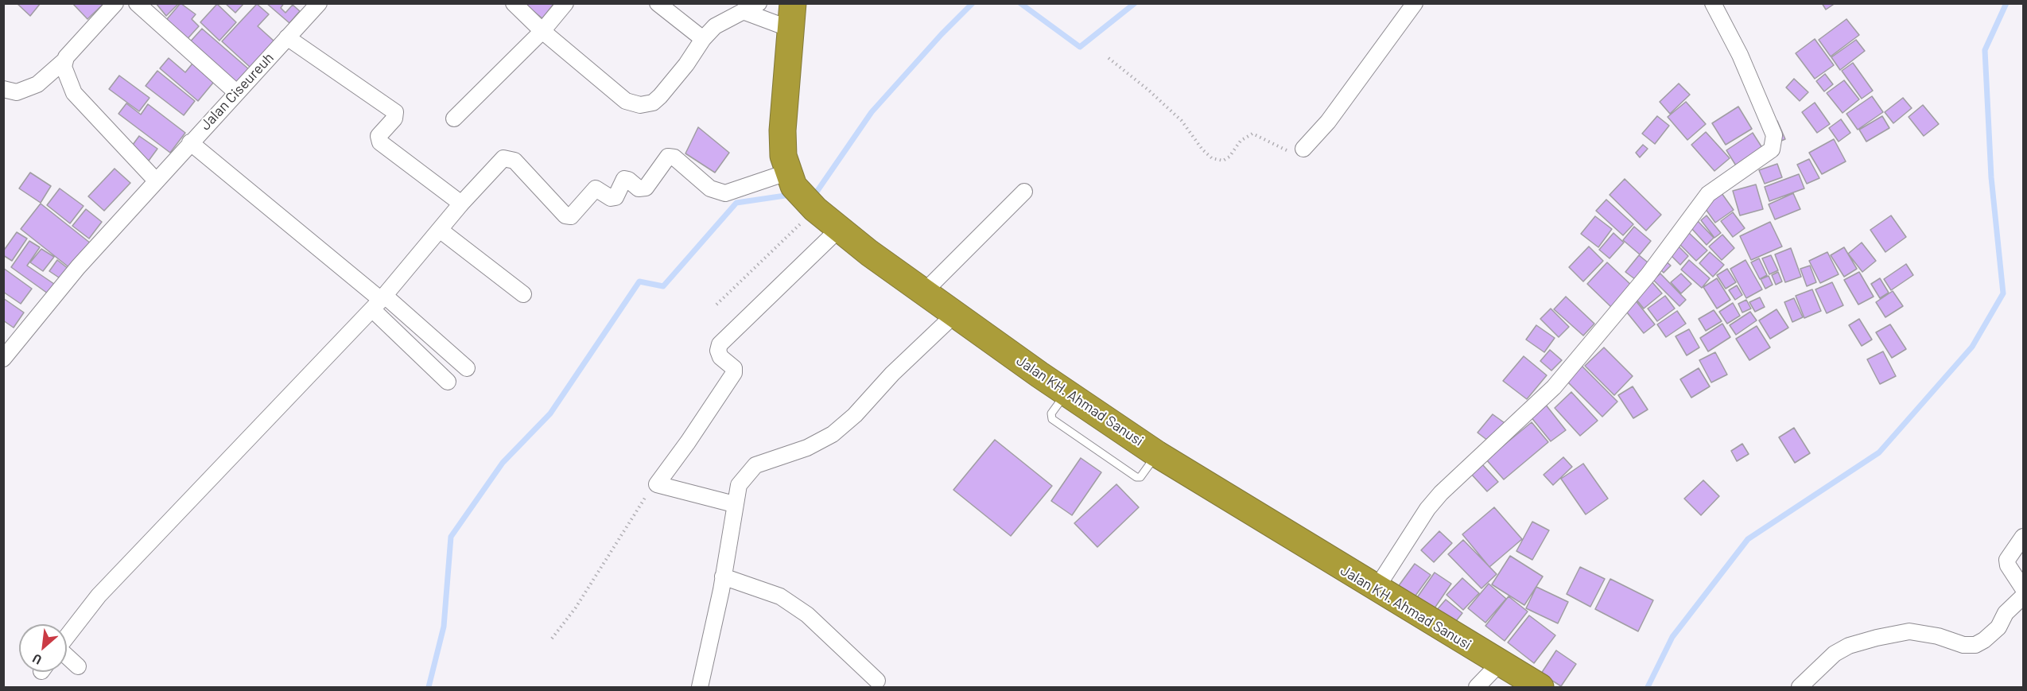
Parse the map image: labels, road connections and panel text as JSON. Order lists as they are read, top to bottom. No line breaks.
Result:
{"streets":{"highway":["Jalan KH. Ahmad Sanusi"],"street":["Jalan Ciseureuh"]},"north":"bottom left"}
